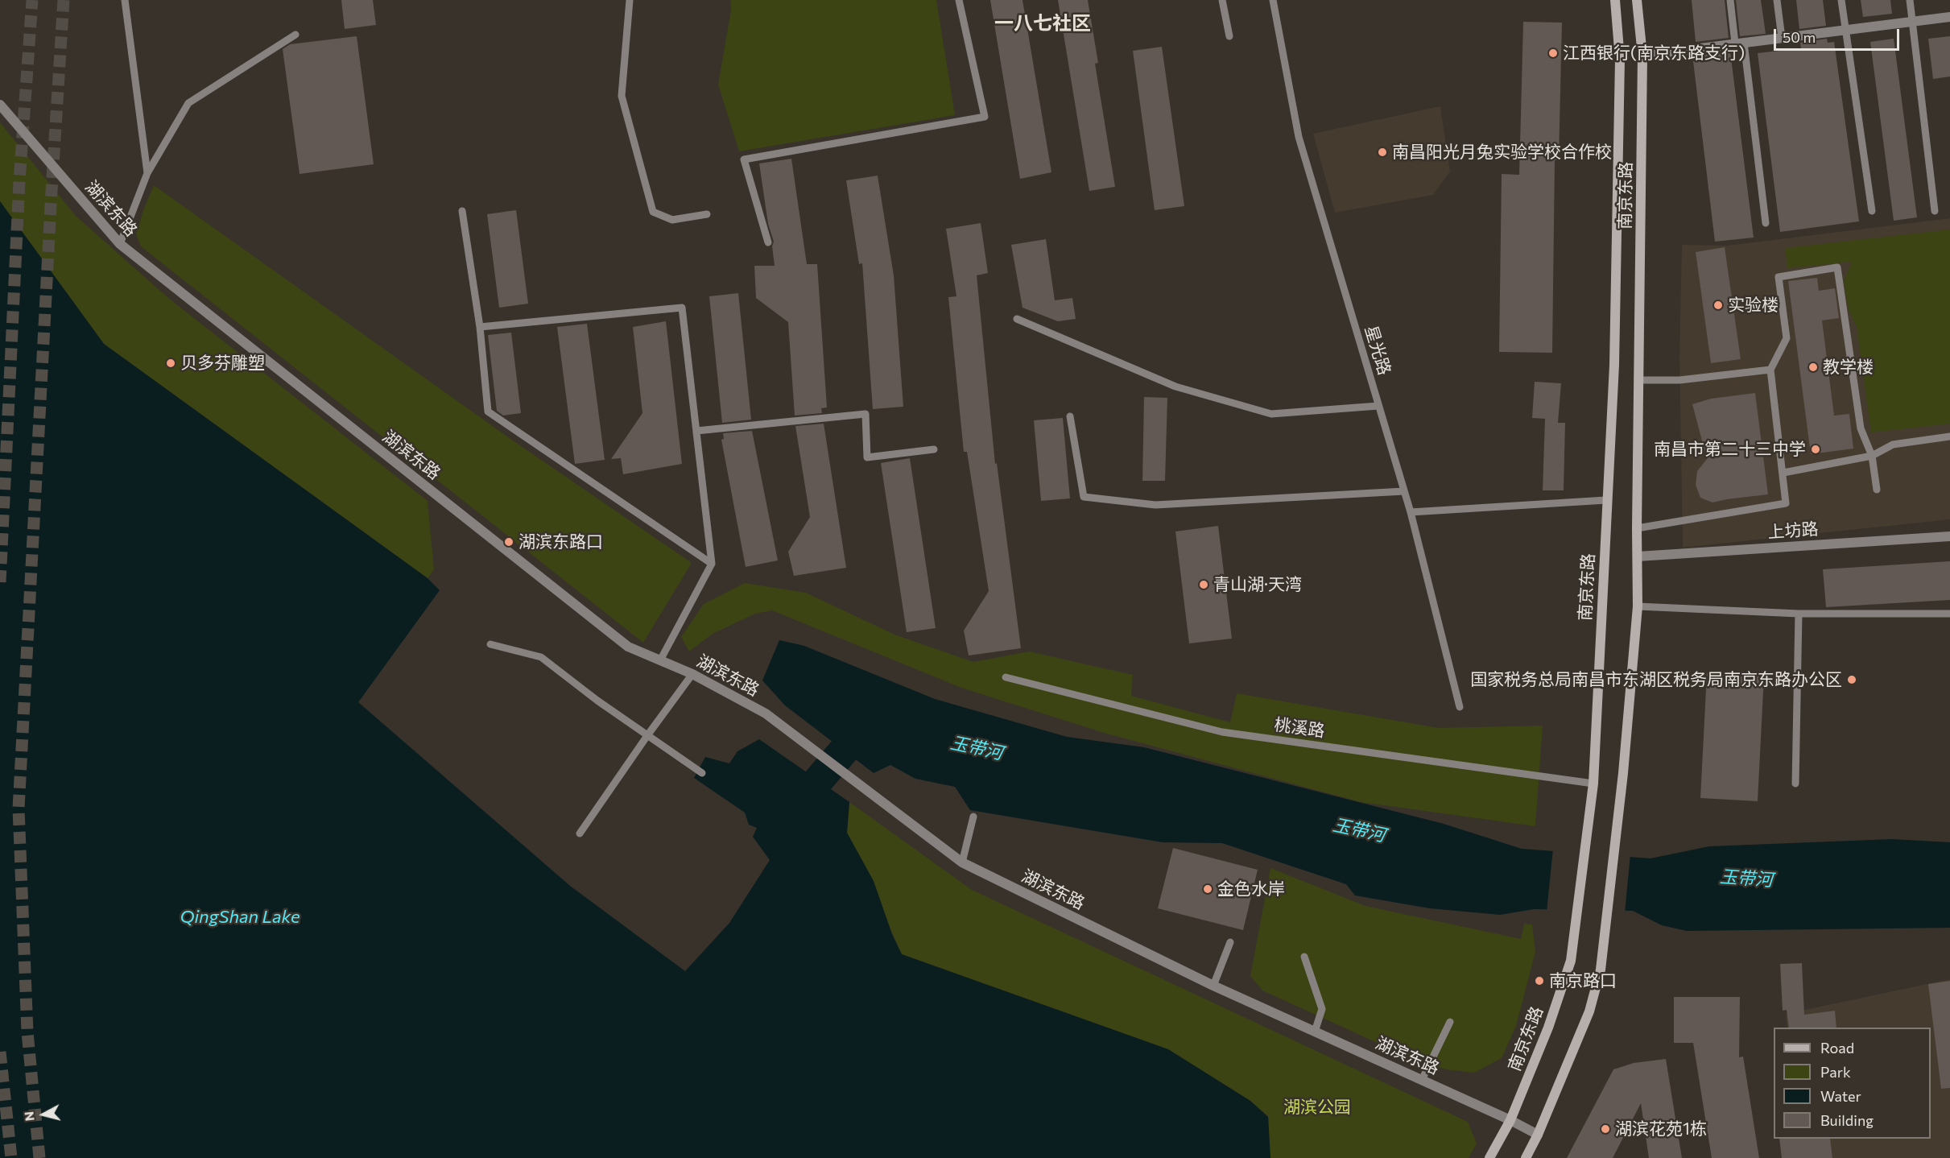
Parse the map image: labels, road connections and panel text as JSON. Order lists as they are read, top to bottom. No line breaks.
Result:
{"streets":{"main road":["南京东路"],"street":["湖滨东路","上坊路"],"lane":["星光路","桃溪路"]},"crossings":[["南京东路","湖滨东路"],["南京东路","上坊路"],["南京东路","桃溪路"]],"districts":["一八七社区"],"water":["玉带河","QingShan Lake"],"parks":["湖滨公园"],"places":["江西银行(南京东路支行)","南昌阳光月兔实验学校合作校","实验楼","贝多芬雕塑","教学楼","南昌市第二十三中学","湖滨东路口","青山湖·天湾","国家税务总局南昌市东湖区税务局南京东路办公区","金色水岸","南京路口","湖滨花苑1栋"],"legend":["Road","Park","Water","Building"],"scale_bar":"50 m","north":"left"}
